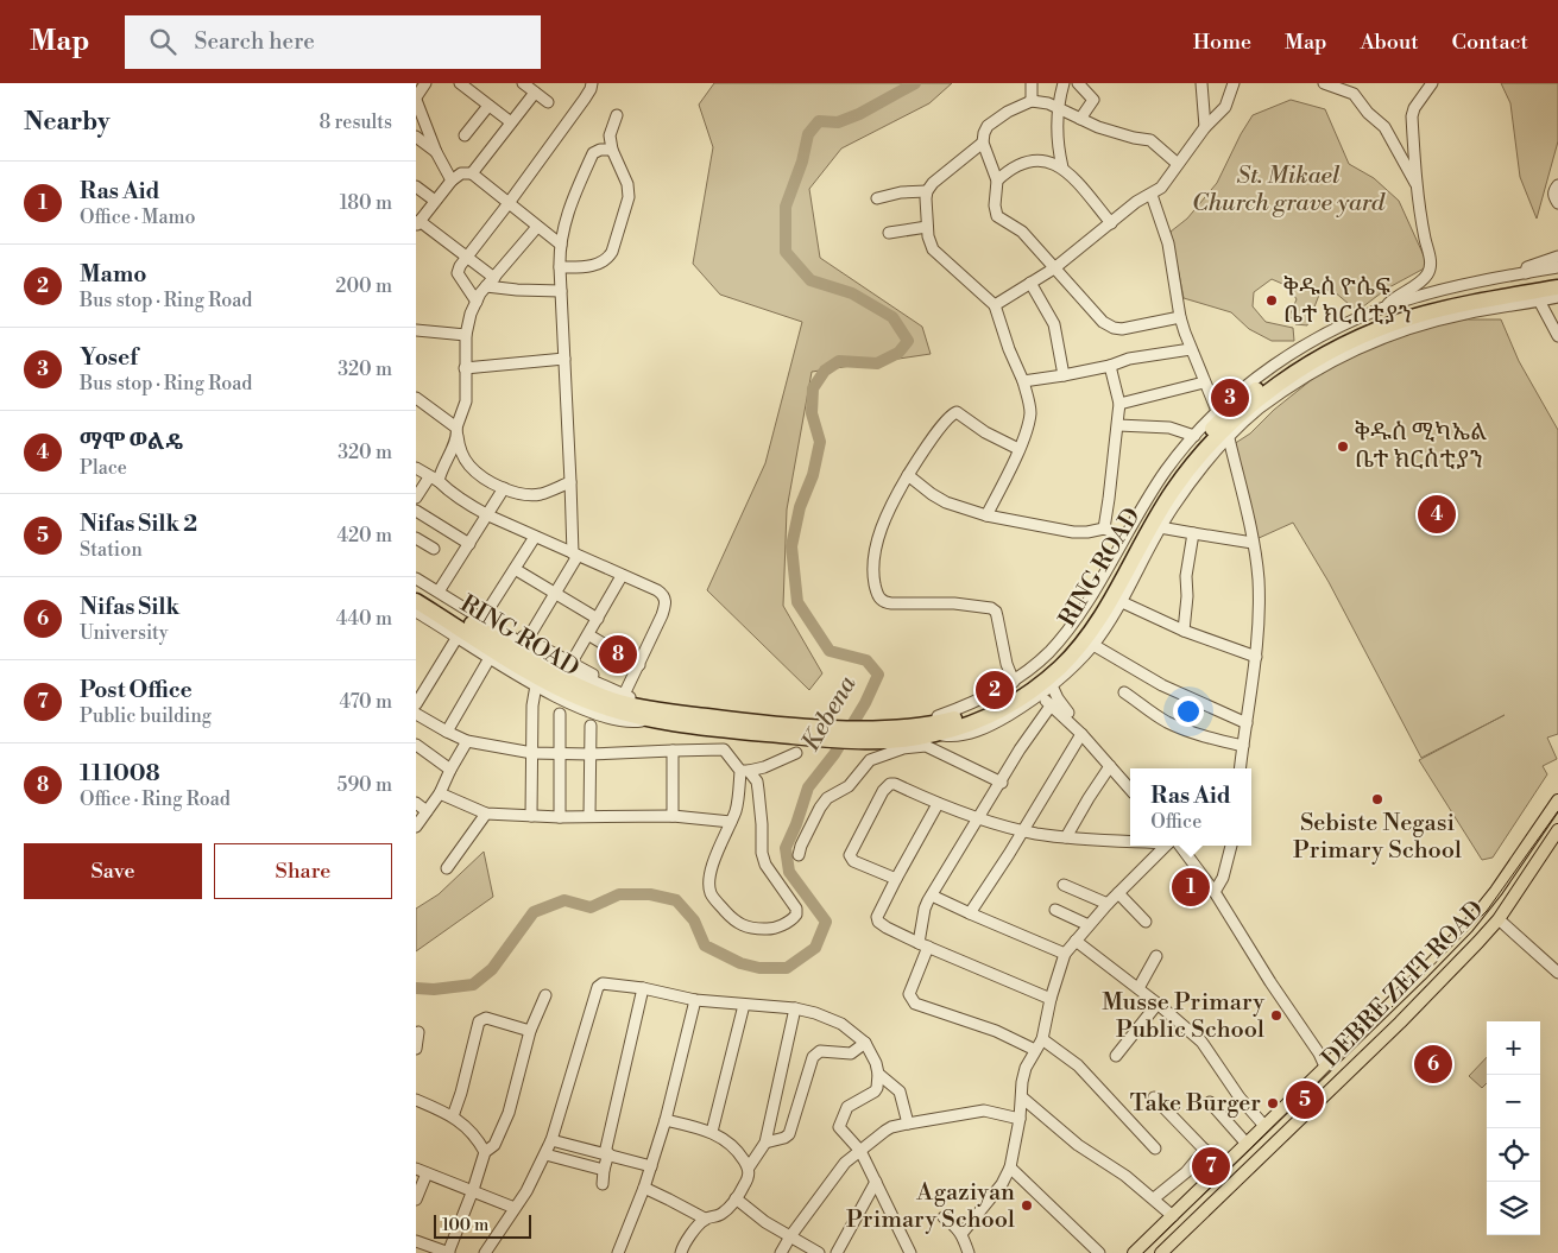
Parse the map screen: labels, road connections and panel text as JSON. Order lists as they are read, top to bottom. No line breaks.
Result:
{"streets":{"highway":["RING ROAD"],"main road":["DEBRE ZEIT ROAD"]},"water":["Kebena"],"parks":["St. Mikael Church grave yard"],"places":["ቅዱስ ዮሴፍ ቤተ ክርስቲያን","ቅዱስ ሚካኤል ቤተ ክርስቲያን","Sebiste Negasi Primary School","Musse Primary Public School","Take Burger","Agaziyan Primary School"],"scale_bar":"100 m","page":{"header":"Map","search":"Search here","nav":["Home","Map","About","Contact"],"heading":["Nearby","8 results"],"list":[{"mark":"1","name":"Ras Aid","note":"Office · Mamo","value":"180 m"},{"mark":"2","name":"Mamo","note":"Bus stop · Ring Road","value":"200 m"},{"mark":"3","name":"Yosef","note":"Bus stop · Ring Road","value":"320 m"},{"mark":"4","name":"ማሞ ወልዴ","note":"Place","value":"320 m"},{"mark":"5","name":"Nifas Silk 2","note":"Station","value":"420 m"},{"mark":"6","name":"Nifas Silk","note":"University","value":"440 m"},{"mark":"7","name":"Post Office","note":"Public building","value":"470 m"},{"mark":"8","name":"111008","note":"Office · Ring Road","value":"590 m"}],"pins":["3","4","8","2","1","6","5","7"],"popup":["Ras Aid","Office"],"buttons":["Save","Share"],"map_buttons":["+","−"],"scale":"100 m"}}
